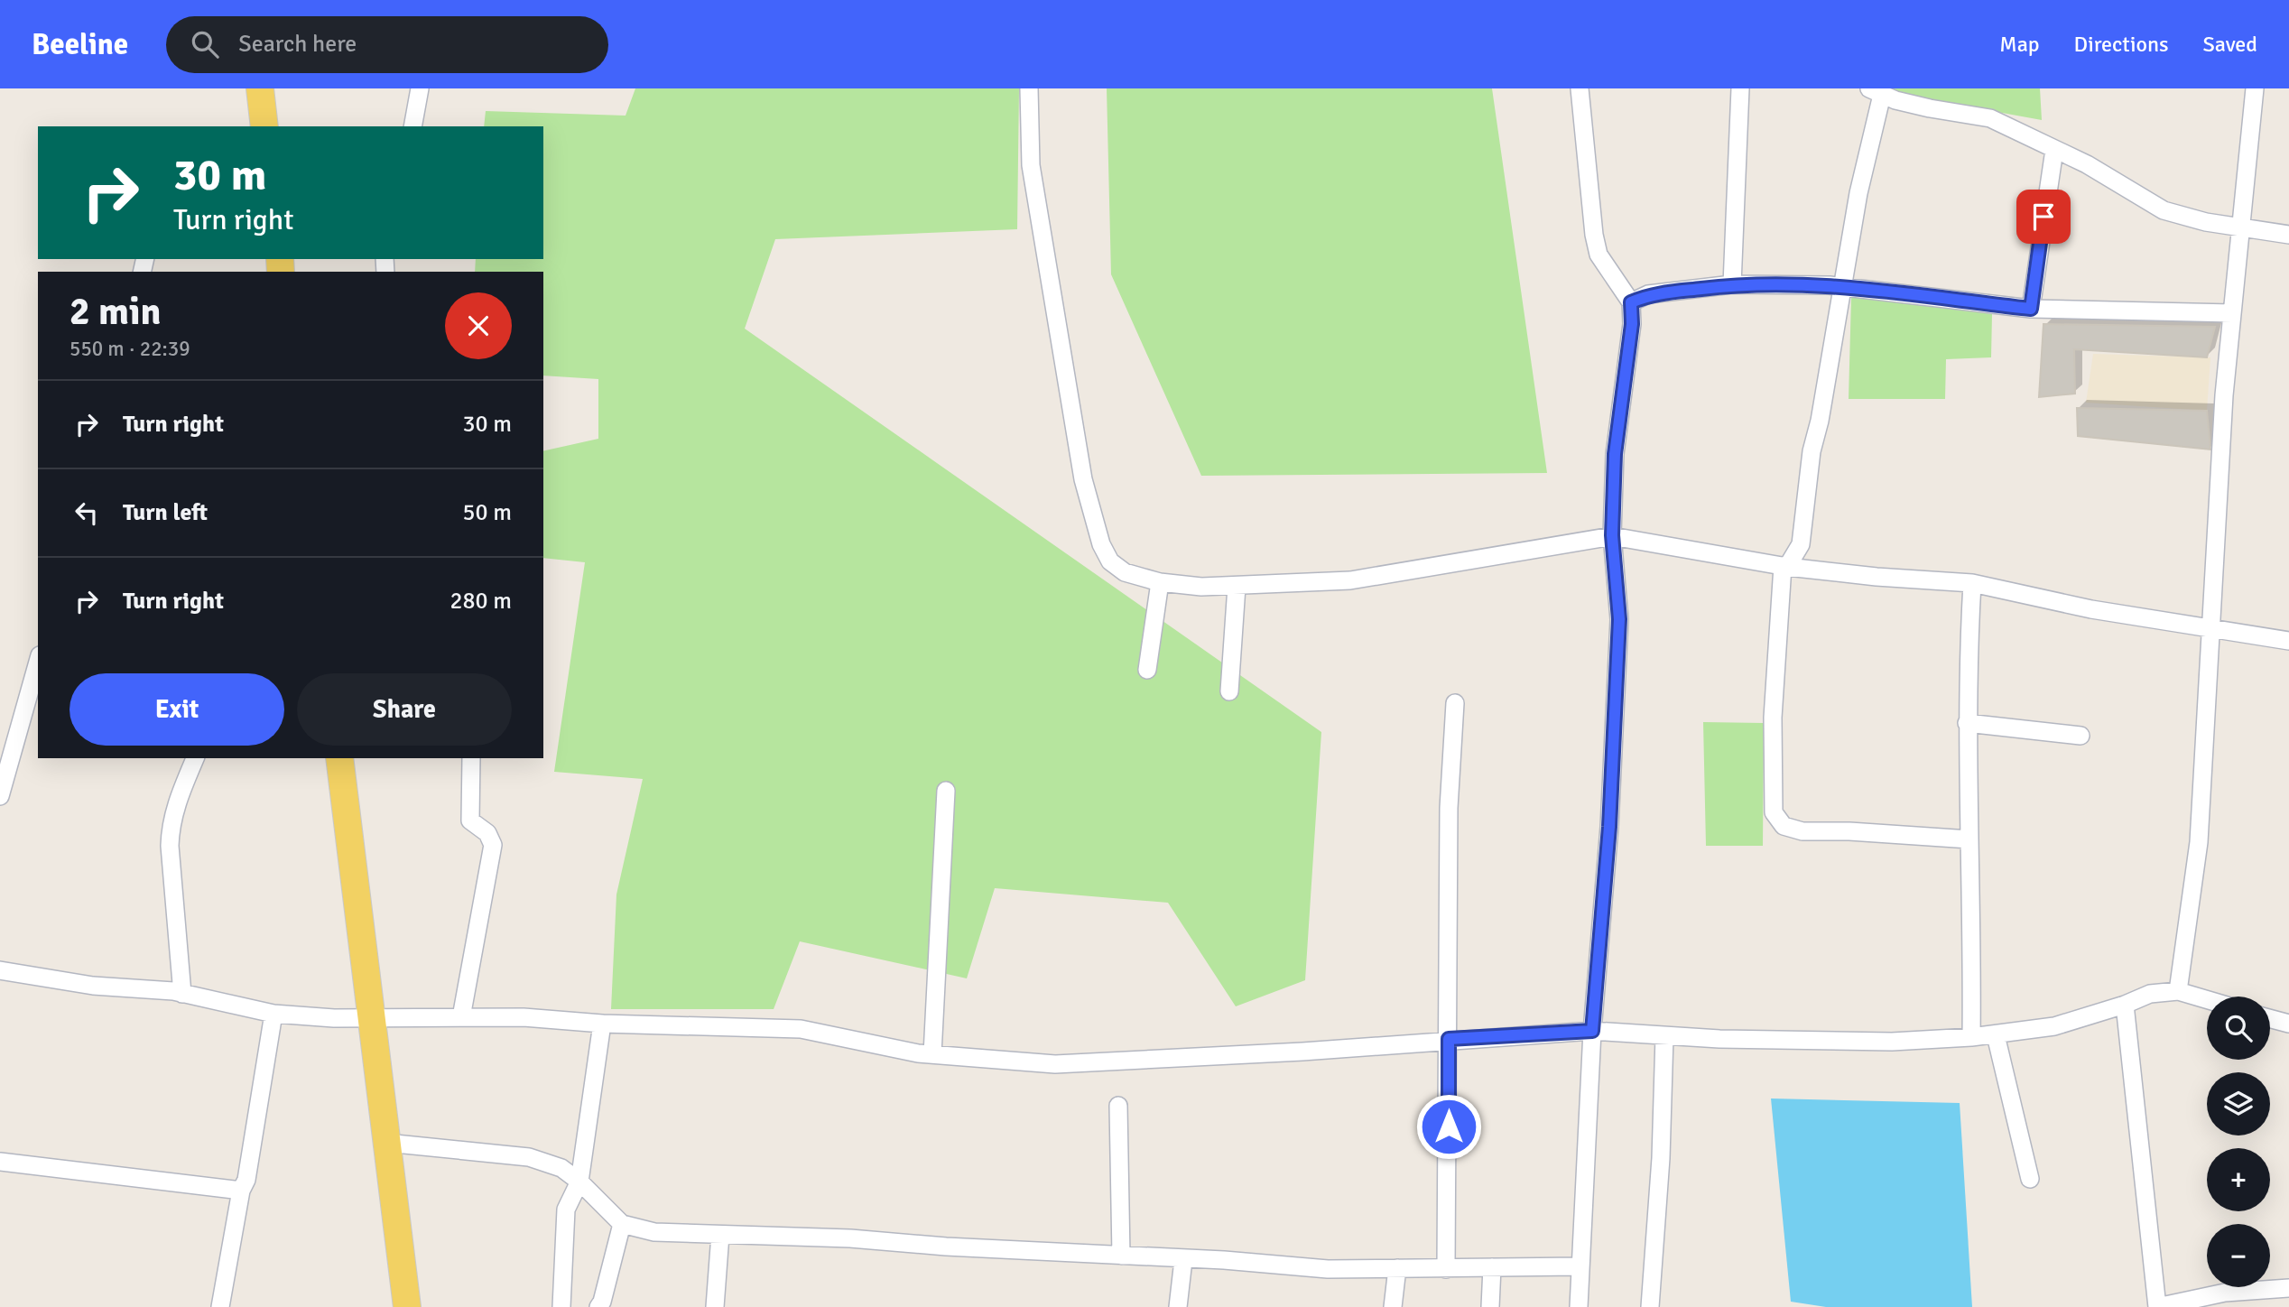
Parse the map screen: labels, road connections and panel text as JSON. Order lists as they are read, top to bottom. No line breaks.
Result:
{"page":{"header":"Beeline","search":"Search here","nav":["Map","Directions","Saved"],"turn":["30 m","Turn right"],"heading":["2 min","550 m · 22:39"],"list":[{"name":"Turn right","value":"30 m"},{"name":"Turn left","value":"50 m"},{"name":"Turn right","value":"280 m"}],"buttons":["Exit","Share"],"map_buttons":["+","−"]}}
